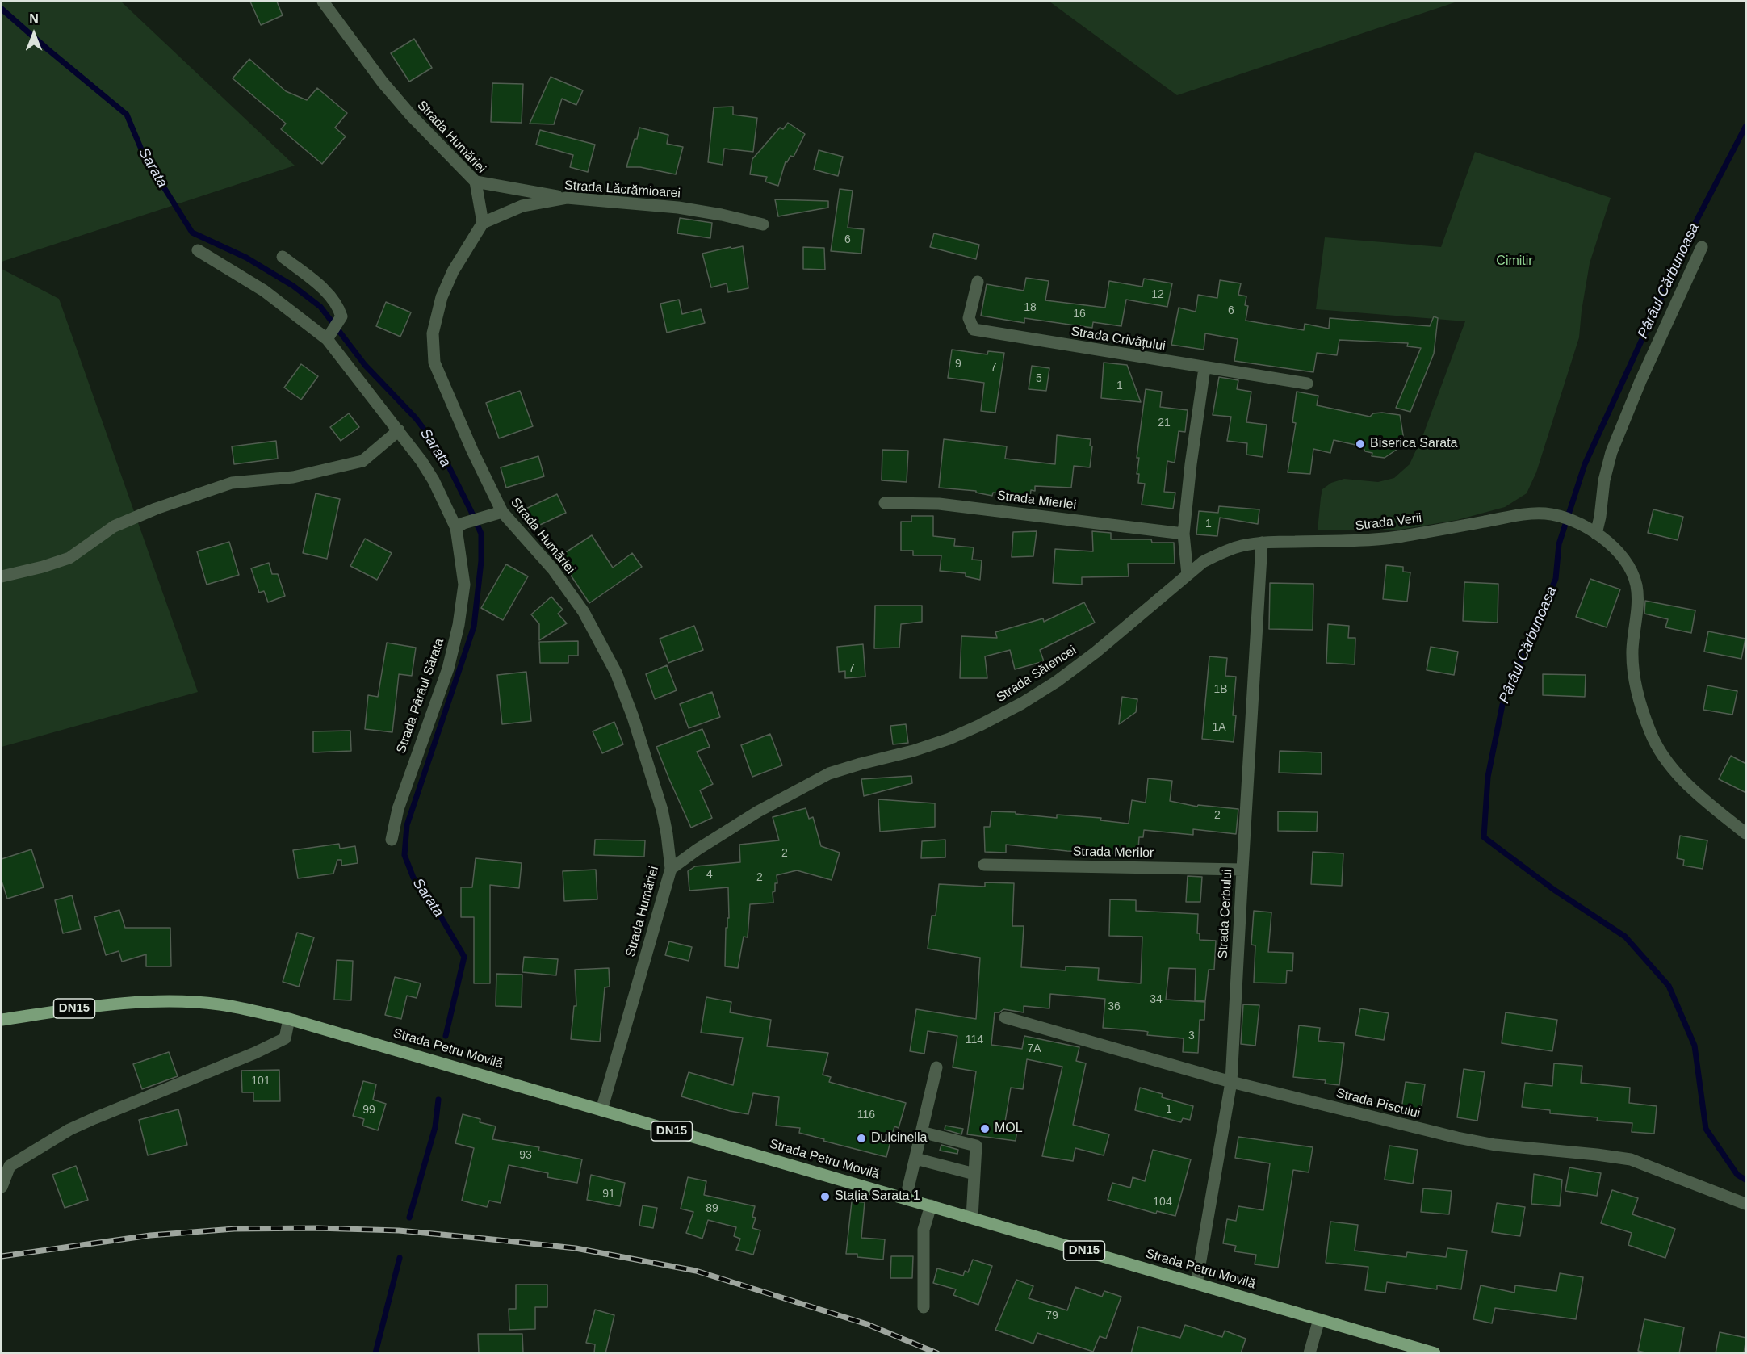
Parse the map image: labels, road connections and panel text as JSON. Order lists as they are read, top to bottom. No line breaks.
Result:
{"streets":{"main road":["DN15","Strada Petru Movilă"],"street":["Strada Humăriei","Strada Lăcrămioarei","Strada Crivățului","Strada Mierlei","Strada Verii","Strada Sătencei","Strada Pârâul Sărata","Strada Merilor","Strada Cerbului","Strada Piscului"]},"crossings":[["Strada Humăriei","Strada Lăcrămioarei"],["Strada Humăriei","Strada Sătencei"],["Strada Humăriei","Strada Petru Movilă"],["Strada Verii","Strada Sătencei"],["Strada Verii","Strada Cerbului"],["Strada Merilor","Strada Cerbului"],["Strada Cerbului","Strada Petru Movilă"],["Strada Cerbului","Strada Piscului"]],"water":["Sarata","Pârâul Cărbunoasa"],"parks":["Cimitir"],"places":["Biserica Sarata","MOL","Dulcinella","Stația Sarata 1"],"house_numbers":["6","12","18","6","16","9","7","5","1","21","1","7","1B","1A","2","2","4","2","34","36","3","114","7A","101","1","99","116","93","91","104","89","79"],"north":"top"}
